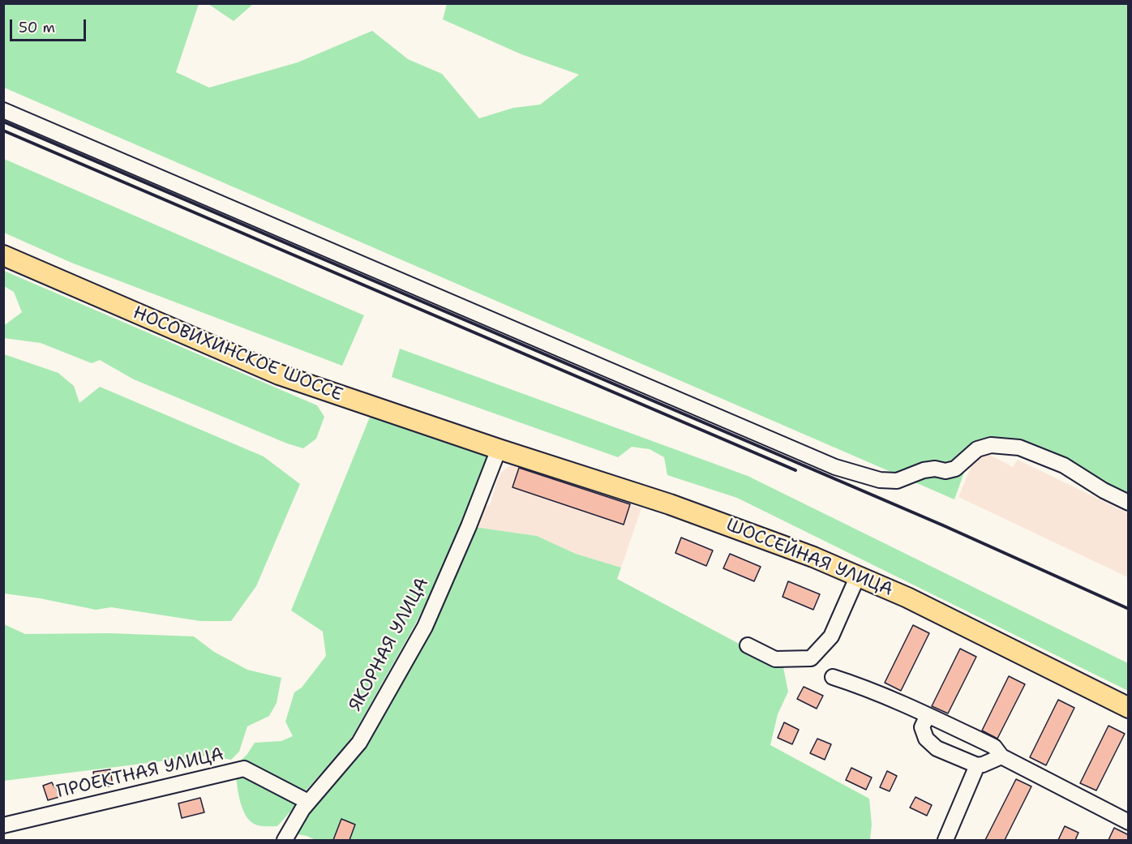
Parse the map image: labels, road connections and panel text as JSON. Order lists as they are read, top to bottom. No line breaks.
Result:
{"streets":{"main road":["НОСОВИХИНСКОЕ ШОССЕ","ШОССЕЙНАЯ УЛИЦА"],"street":["ЯКОРНАЯ УЛИЦА","ПРОЕКТНАЯ УЛИЦА"]},"crossings":[["НОСОВИХИНСКОЕ ШОССЕ","ШОССЕЙНАЯ УЛИЦА"],["ШОССЕЙНАЯ УЛИЦА","ЯКОРНАЯ УЛИЦА"],["ЯКОРНАЯ УЛИЦА","ПРОЕКТНАЯ УЛИЦА"]],"scale_bar":"50 m"}
